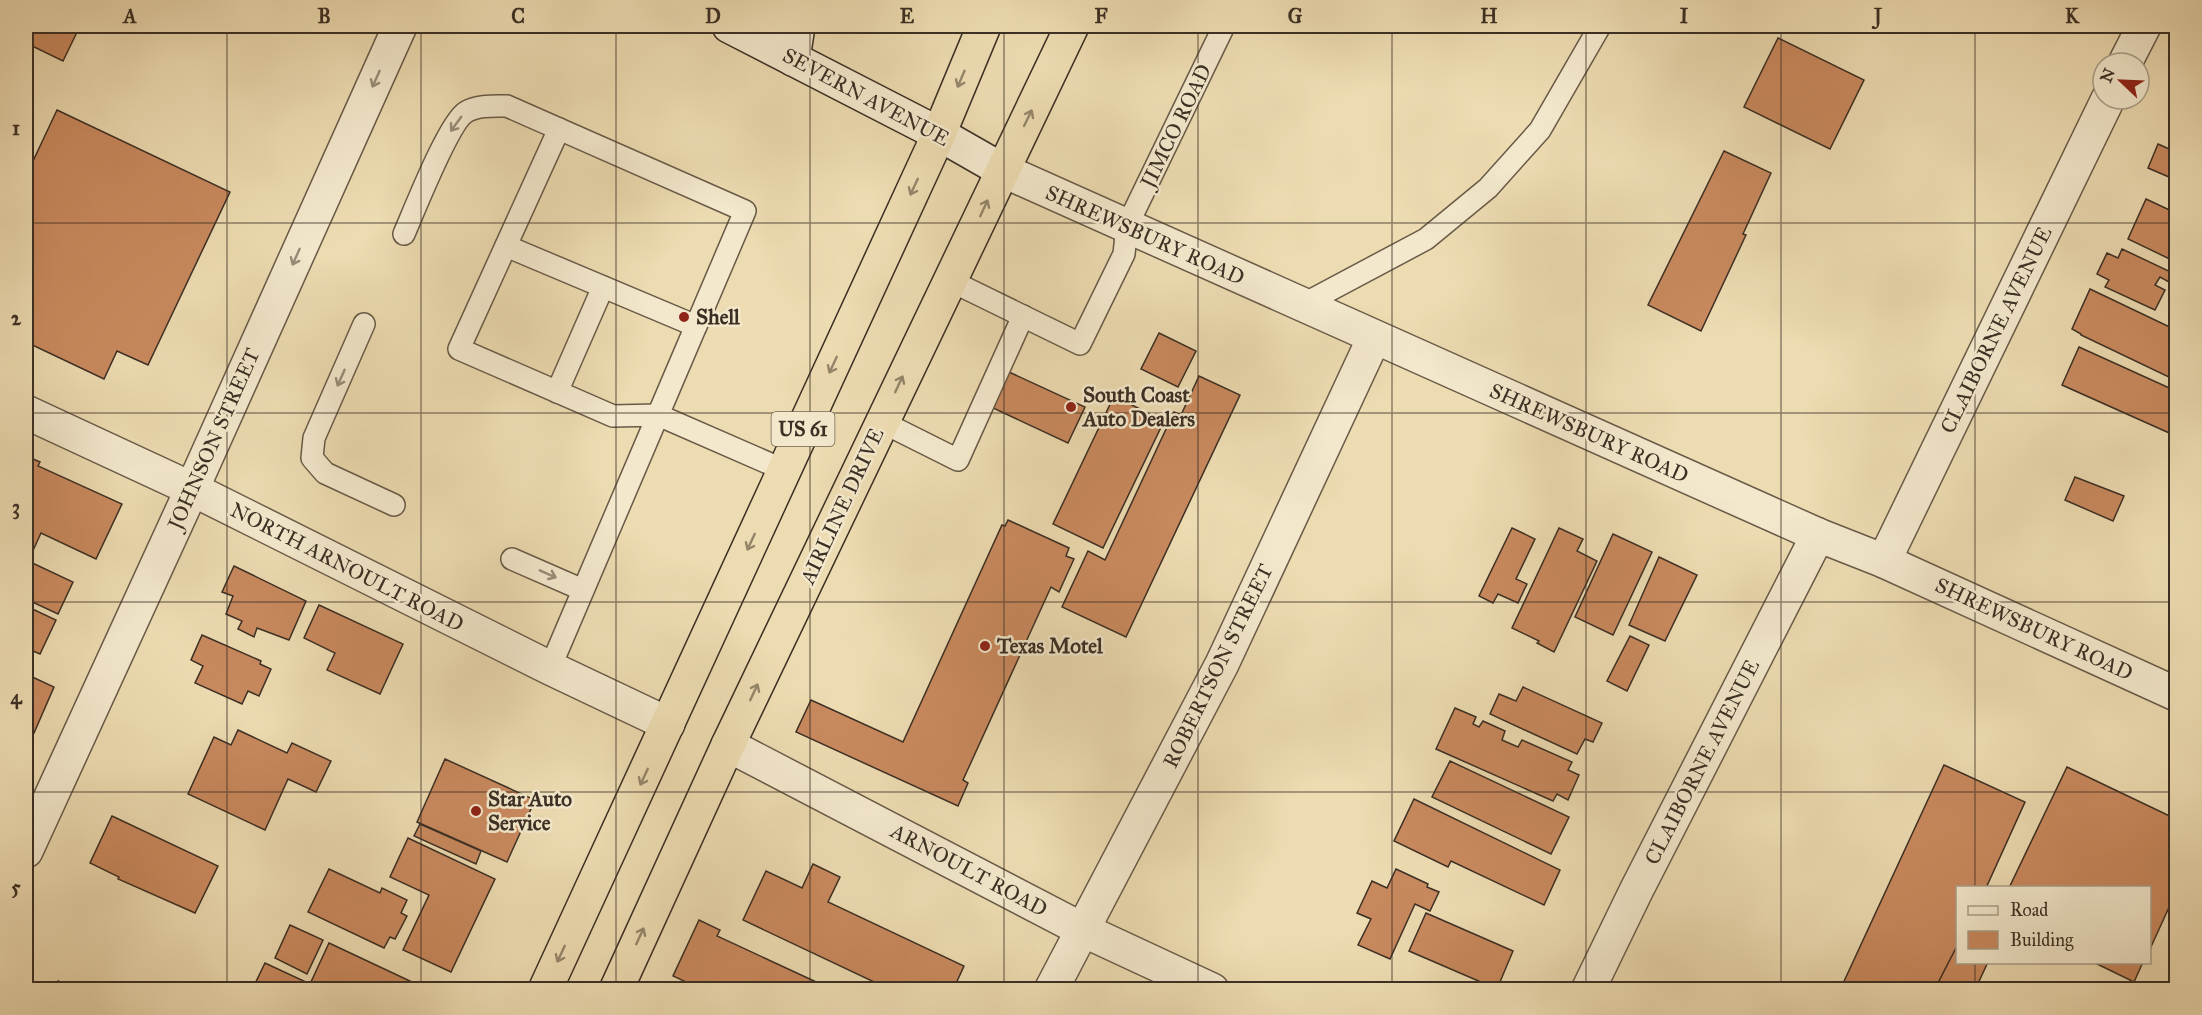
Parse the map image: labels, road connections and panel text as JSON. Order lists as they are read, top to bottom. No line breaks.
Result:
{"streets":{"highway":["US 61","AIRLINE DRIVE"],"street":["SEVERN AVENUE","SHREWSBURY ROAD","CLAIBORNE AVENUE","JOHNSON STREET","NORTH ARNOULT ROAD","ROBERTSON STREET","ARNOULT ROAD"],"lane":["JIMCO ROAD"]},"crossings":[["SEVERN AVENUE","SHREWSBURY ROAD"],["SEVERN AVENUE","US 61"],["SEVERN AVENUE","AIRLINE DRIVE"],["JIMCO ROAD","SHREWSBURY ROAD"],["SHREWSBURY ROAD","CLAIBORNE AVENUE"],["SHREWSBURY ROAD","AIRLINE DRIVE"],["SHREWSBURY ROAD","ROBERTSON STREET"],["US 61","NORTH ARNOULT ROAD"],["JOHNSON STREET","NORTH ARNOULT ROAD"],["AIRLINE DRIVE","ARNOULT ROAD"],["ROBERTSON STREET","ARNOULT ROAD"]],"one_way":["JOHNSON STREET"],"places":["Shell","South Coast Auto Dealers","Texas Motel","Star Auto Service"],"legend":["Road","Building"],"north":"top left","grid":{"columns":["A","B","C","D","E","F","G","H","I","J","K"],"rows":["1","2","3","4","5"]}}
